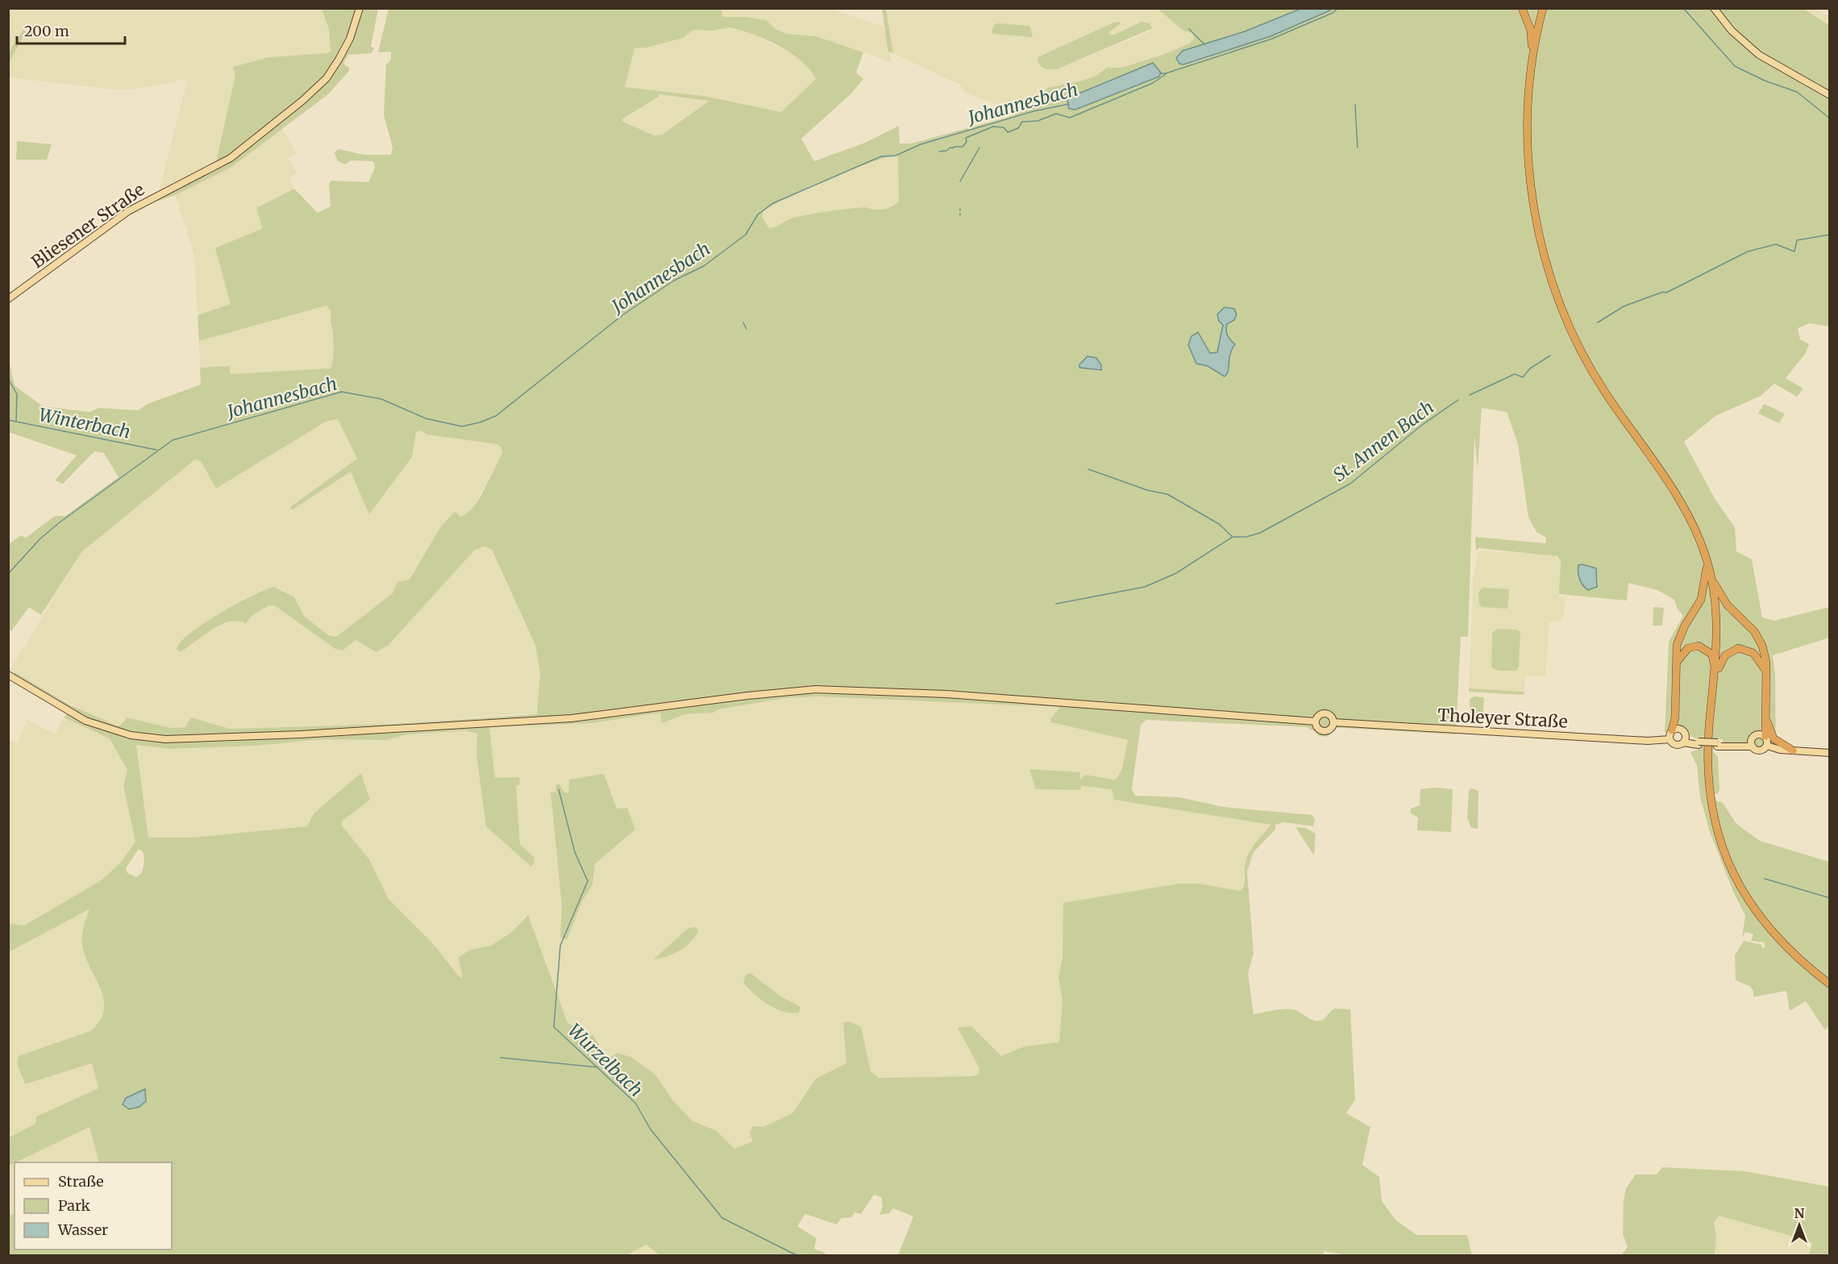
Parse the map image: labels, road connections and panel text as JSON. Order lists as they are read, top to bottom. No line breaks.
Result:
{"streets":{"main road":["Bliesener Straße","Tholeyer Straße"]},"water":["Johannesbach","Winterbach","St. Annen Bach","Wurzelbach"],"legend":["Straße","Park","Wasser"],"scale_bar":"200 m","north":"top"}
